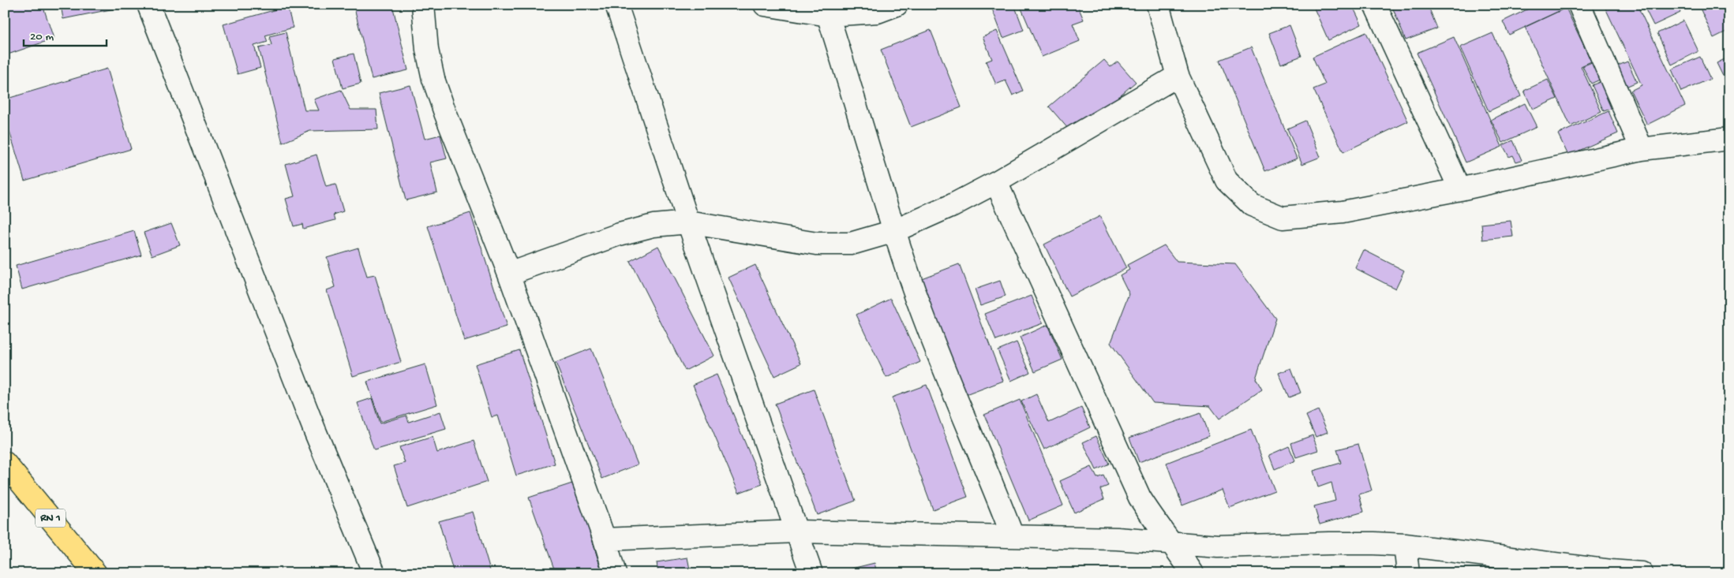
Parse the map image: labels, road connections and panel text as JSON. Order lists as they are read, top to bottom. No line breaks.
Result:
{"streets":{"highway":["RN 1"]},"scale_bar":"20 m"}
